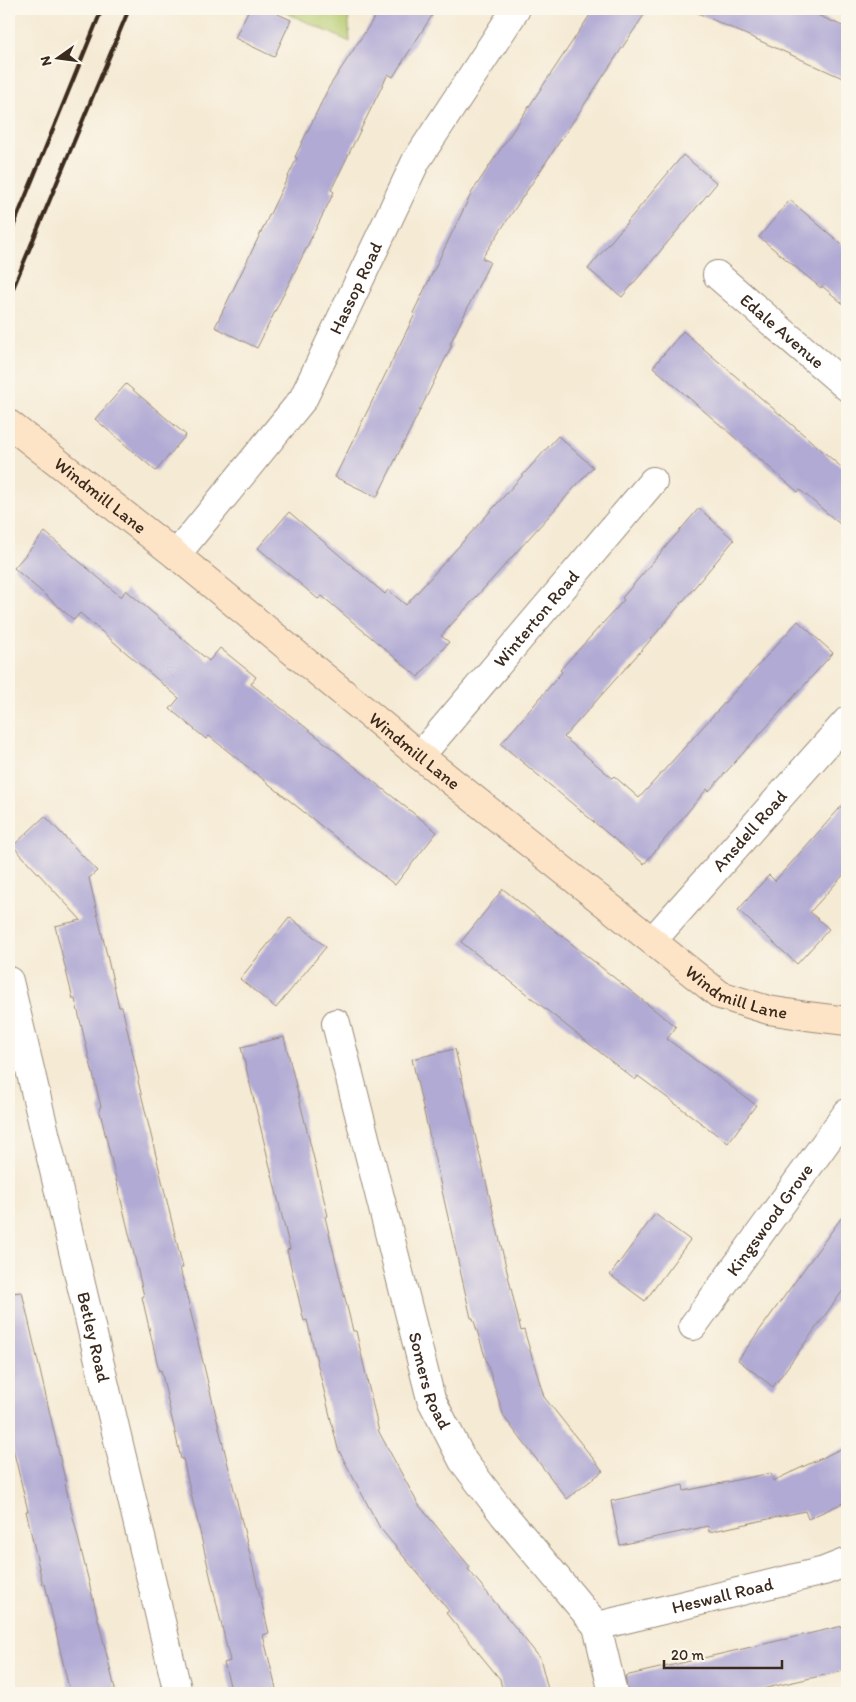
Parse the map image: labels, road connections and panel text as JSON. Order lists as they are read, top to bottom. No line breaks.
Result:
{"streets":{"street":["Hassop Road","Edale Avenue","Windmill Lane","Winterton Road","Ansdell Road","Kingswood Grove","Betley Road","Somers Road","Heswall Road"]},"crossings":[["Hassop Road","Windmill Lane"],["Windmill Lane","Winterton Road"],["Windmill Lane","Ansdell Road"],["Somers Road","Heswall Road"]],"scale_bar":"20 m","north":"left"}
